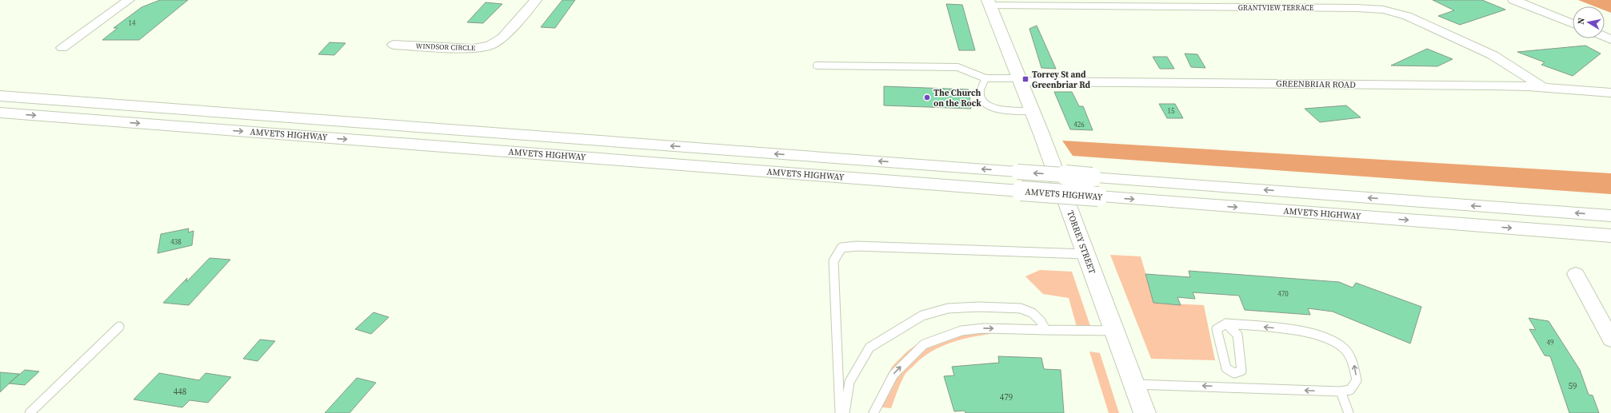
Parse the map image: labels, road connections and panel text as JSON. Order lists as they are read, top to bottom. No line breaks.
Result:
{"streets":{"main road":["AMVETS HIGHWAY","TORREY STREET"],"street":["GRANTVIEW TERRACE","WINDSOR CIRCLE","GREENBRIAR ROAD"]},"crossings":[["GRANTVIEW TERRACE","GREENBRIAR ROAD"],["GRANTVIEW TERRACE","TORREY STREET"],["GREENBRIAR ROAD","TORREY STREET"]],"places":{"transit":["Torrey St and Greenbriar Rd"],"other":["The Church on the Rock"]},"house_numbers":["14","15","426","438","470","49","59","448","479"],"north":"left"}
